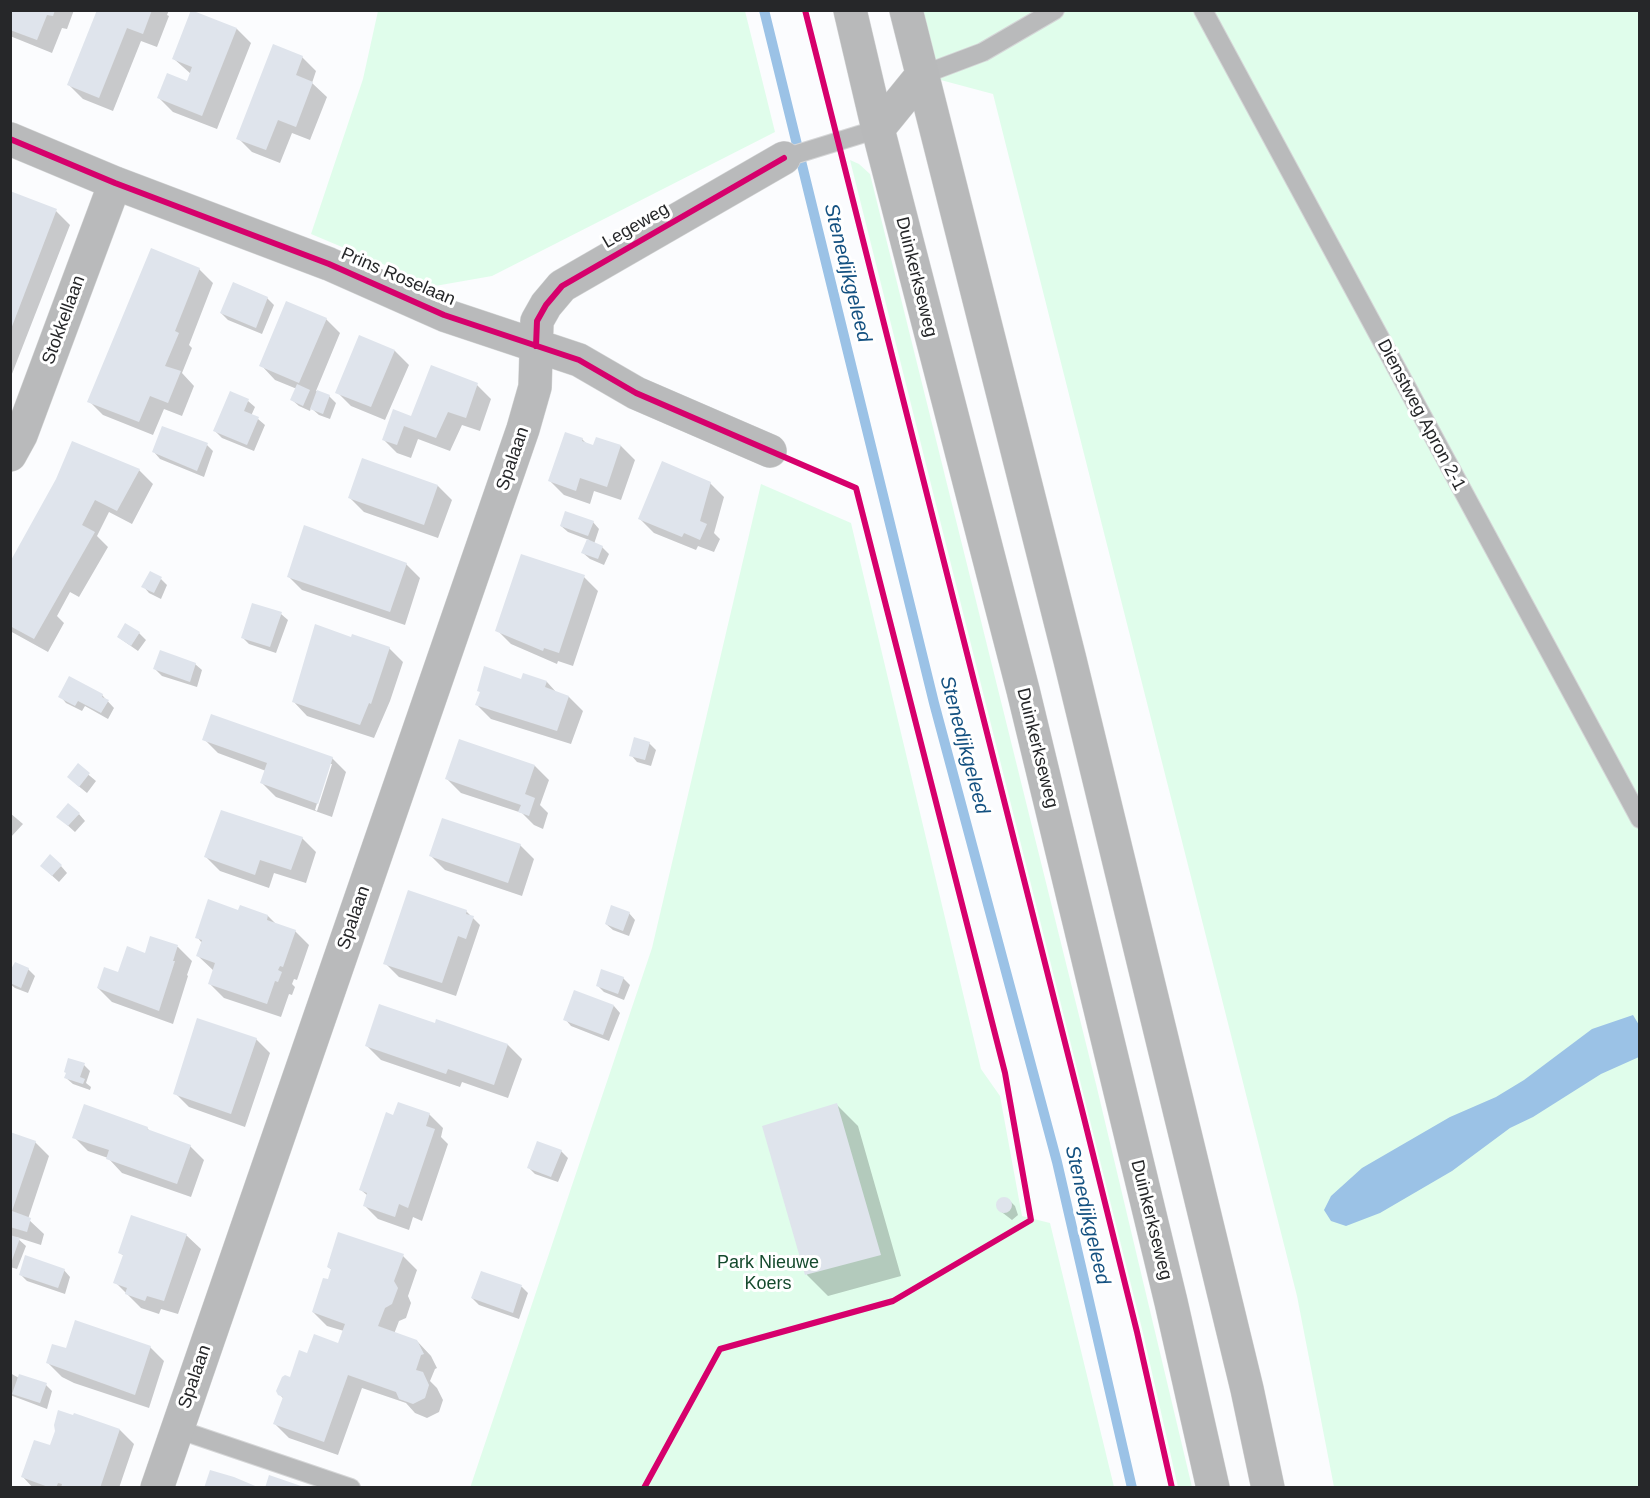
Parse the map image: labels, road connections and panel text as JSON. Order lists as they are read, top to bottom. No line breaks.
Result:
{"streets":{"main road":["Duinkerkseweg"],"street":["Legeweg","Prins Roselaan","Stokkellaan","Spalaan"],"lane":["Dienstweg Apron 2-1"]},"crossings":[["Legeweg","Prins Roselaan"],["Legeweg","Duinkerkseweg"],["Legeweg","Spalaan"],["Prins Roselaan","Stokkellaan"],["Prins Roselaan","Spalaan"]],"water":["Stenedijkgeleed"],"parks":["Park Nieuwe Koers"]}
